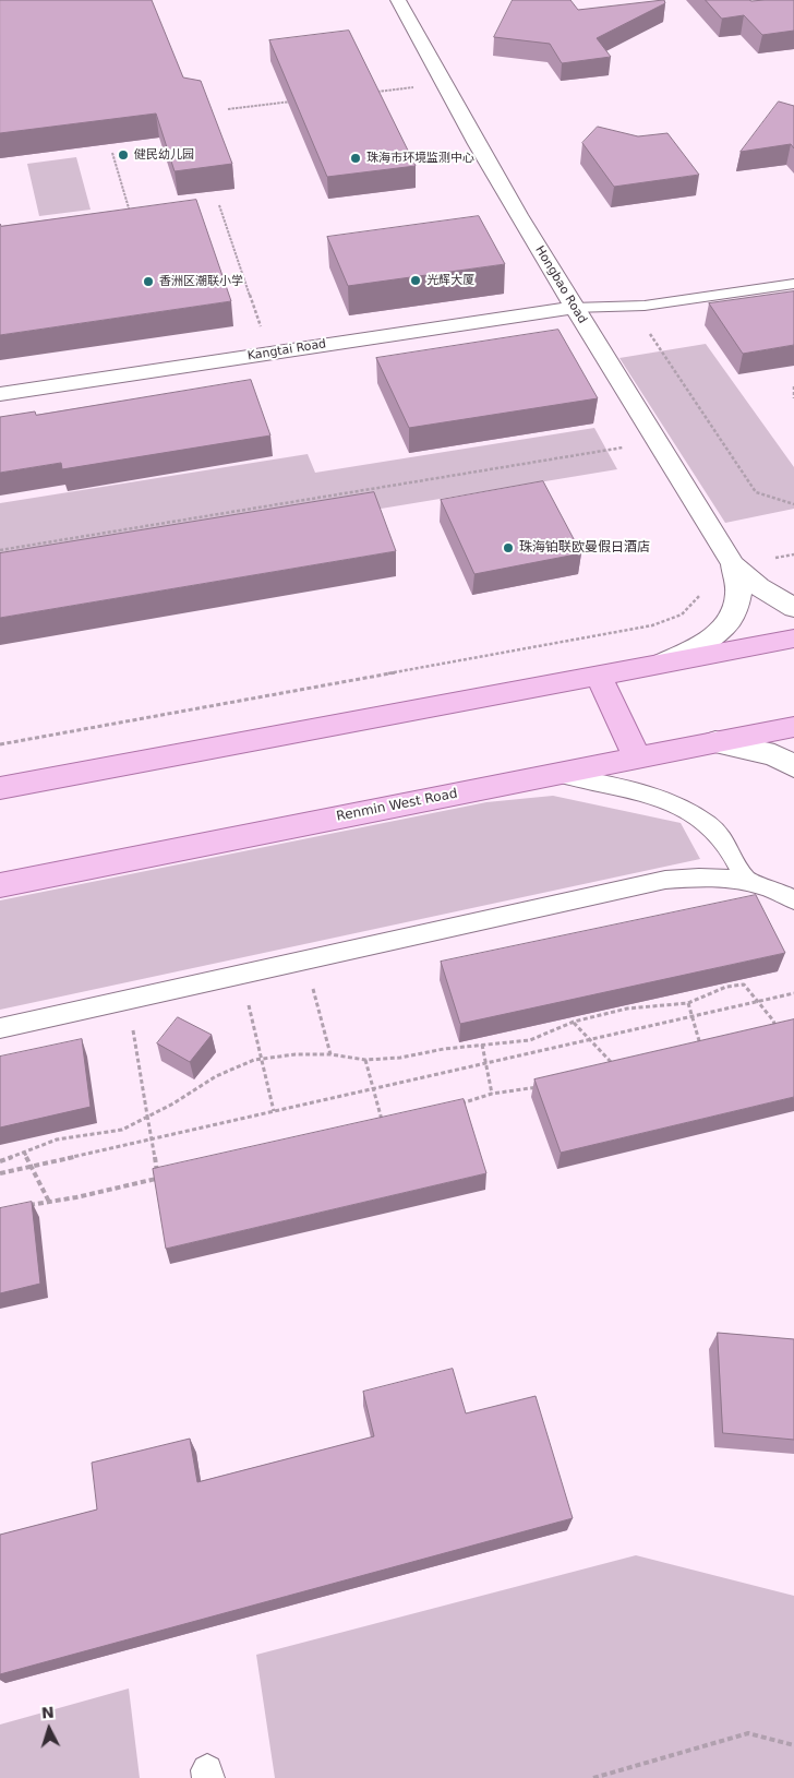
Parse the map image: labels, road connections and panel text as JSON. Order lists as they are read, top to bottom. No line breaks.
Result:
{"streets":{"main road":["Renmin West Road"],"street":["Hongbao Road","Kangtai Road"]},"crossings":[["Hongbao Road","Kangtai Road"]],"places":["健民幼儿园","珠海市环境监测中心","光辉大厦","香洲区潮联小学","珠海铂联欧曼假日酒店"],"north":"top"}
